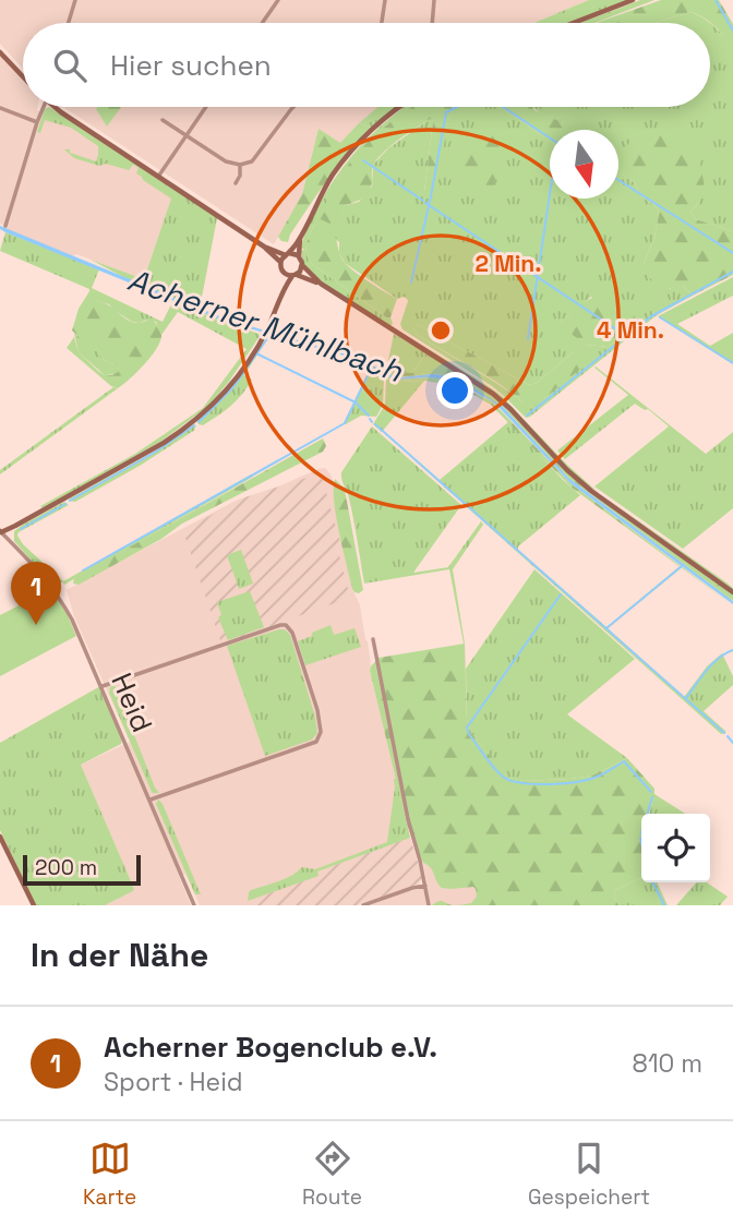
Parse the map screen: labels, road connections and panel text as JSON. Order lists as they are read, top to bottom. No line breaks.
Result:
{"streets":{"street":["Heid"]},"water":["Acherner Mühlbach"],"scale_bar":"200 m","north":"bottom","page":{"search":"Hier suchen","pins":"1","scale":"200 m","heading":"In der Nähe","list":[{"mark":"1","name":"Acherner Bogenclub e.V.","note":"Sport · Heid","value":"810 m"}],"nav":["Karte","Route","Gespeichert"]},"rings":["2 Min.","4 Min."]}
